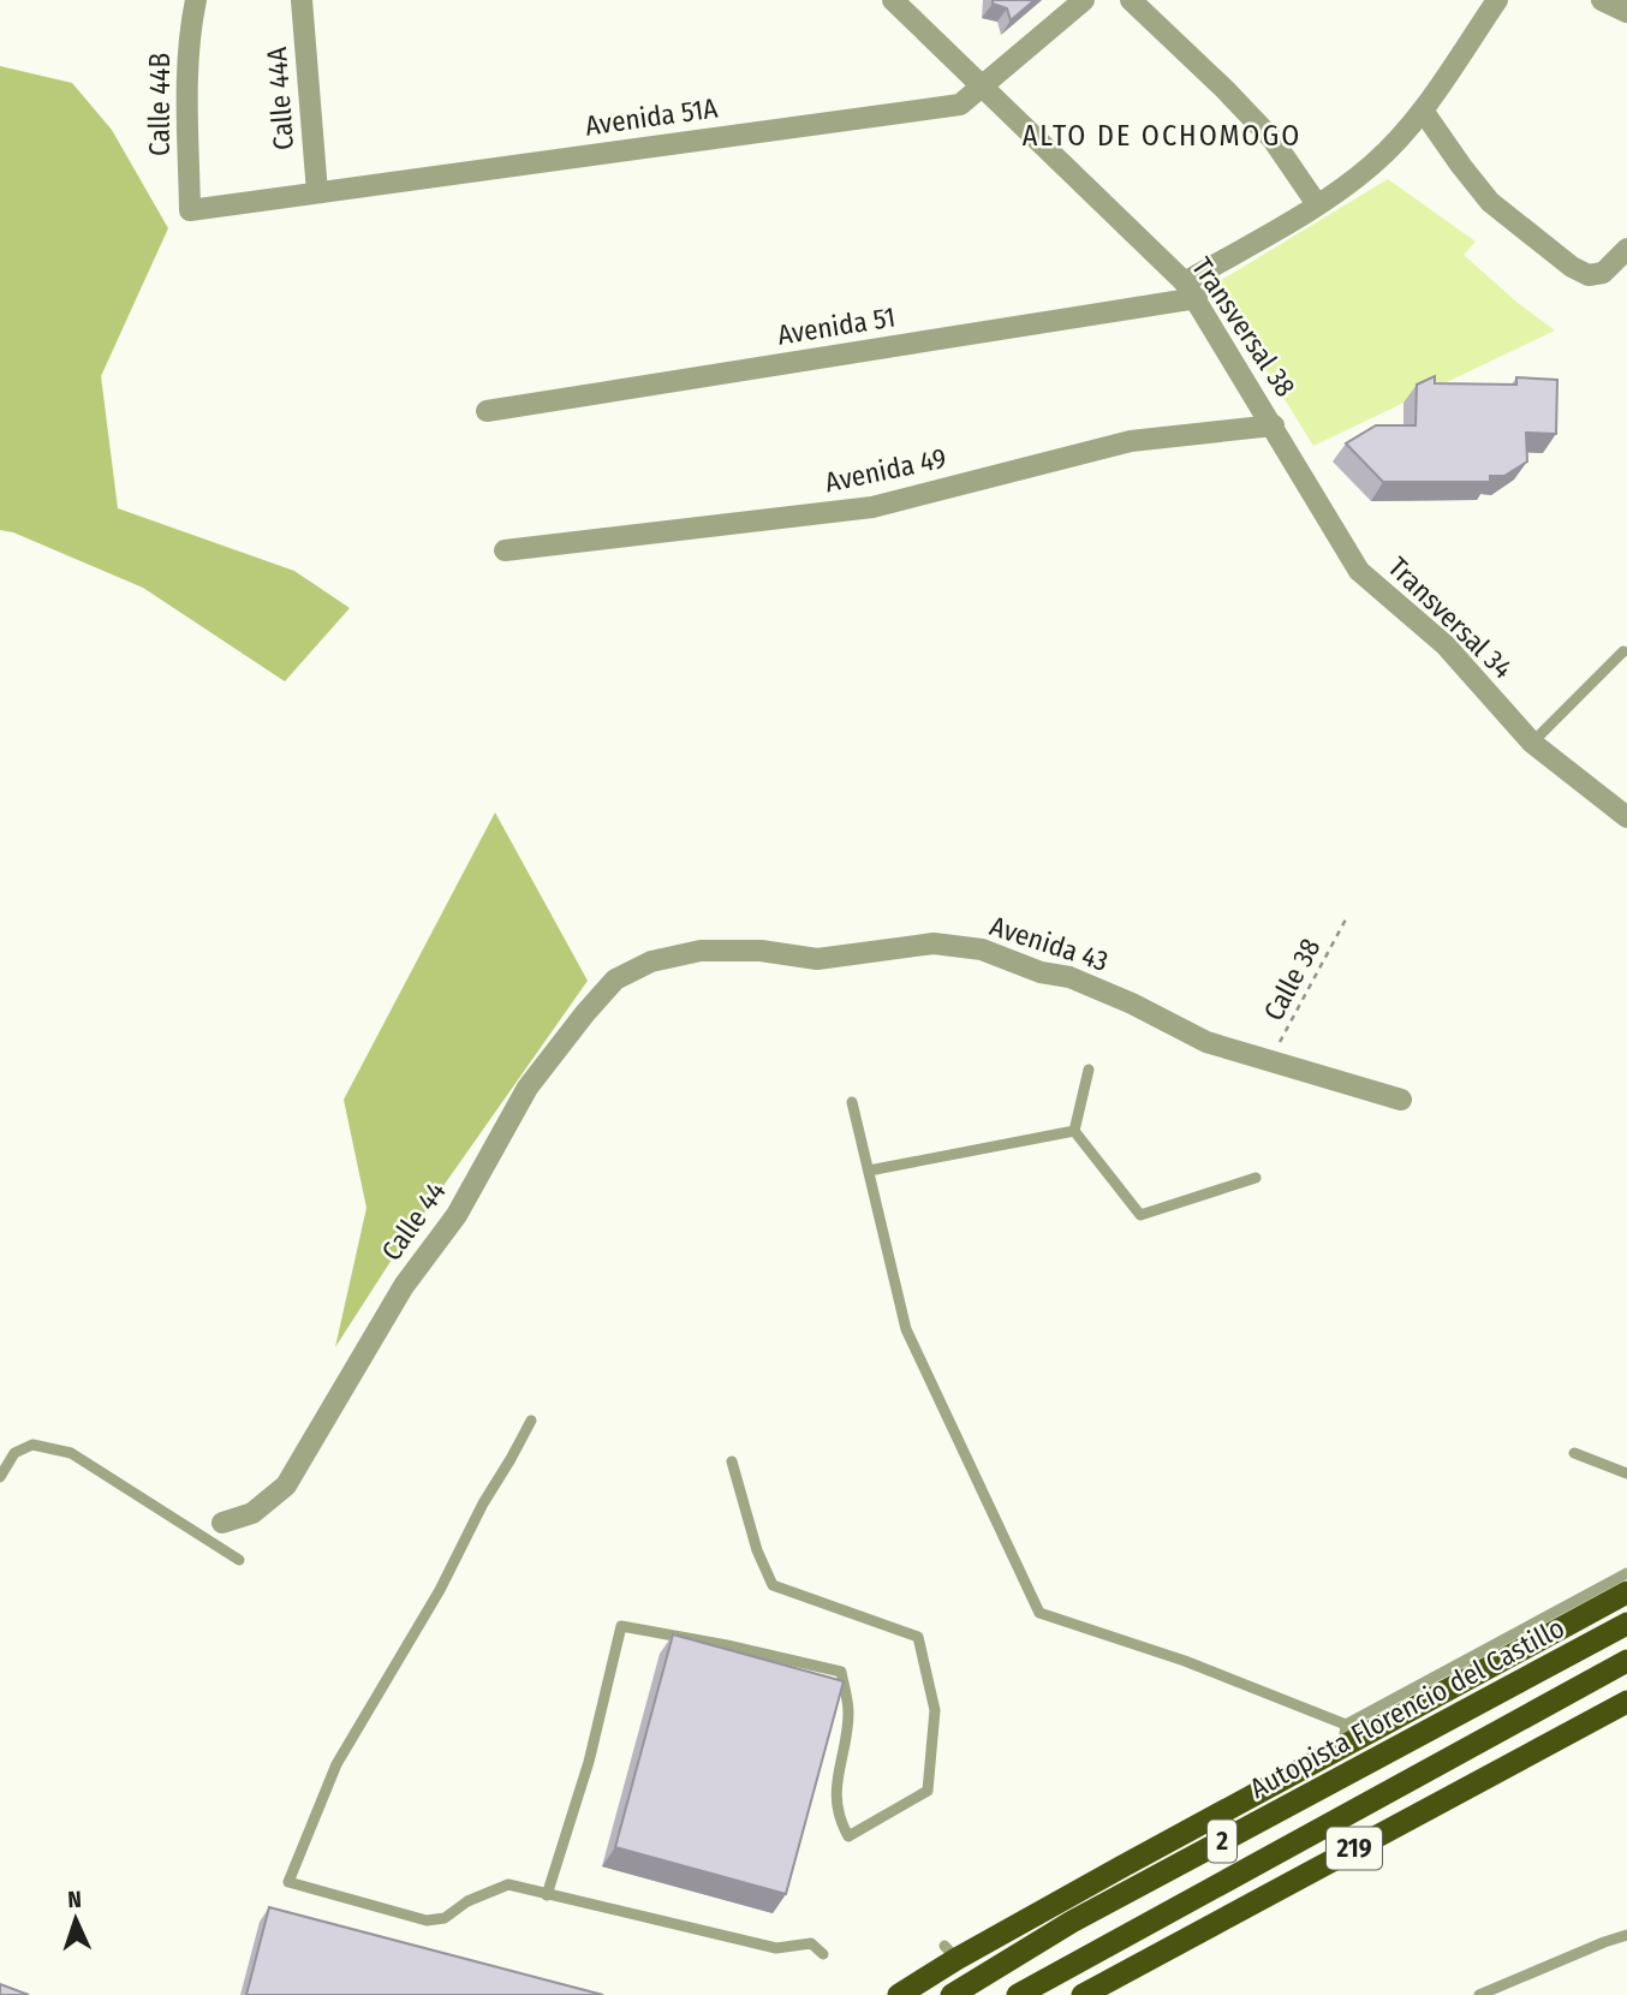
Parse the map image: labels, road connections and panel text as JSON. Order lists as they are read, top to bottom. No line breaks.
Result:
{"streets":{"highway":["Autopista Florencio del Castillo","2","219"],"street":["Calle 44A","Calle 44B","Avenida 51A","Avenida 51","Transversal 38","Avenida 49","Transversal 34","Avenida 43","Calle 44"],"path":["Calle 38"]},"crossings":[["Calle 44A","Avenida 51A"],["Calle 44B","Avenida 51A"],["Avenida 51A","Transversal 38"],["Avenida 51","Transversal 38"],["Transversal 38","Avenida 49"],["Transversal 38","Transversal 34"],["Avenida 49","Transversal 34"],["Avenida 43","Calle 38"],["Avenida 43","Calle 44"]],"districts":["ALTO DE OCHOMOGO"],"north":"top"}
